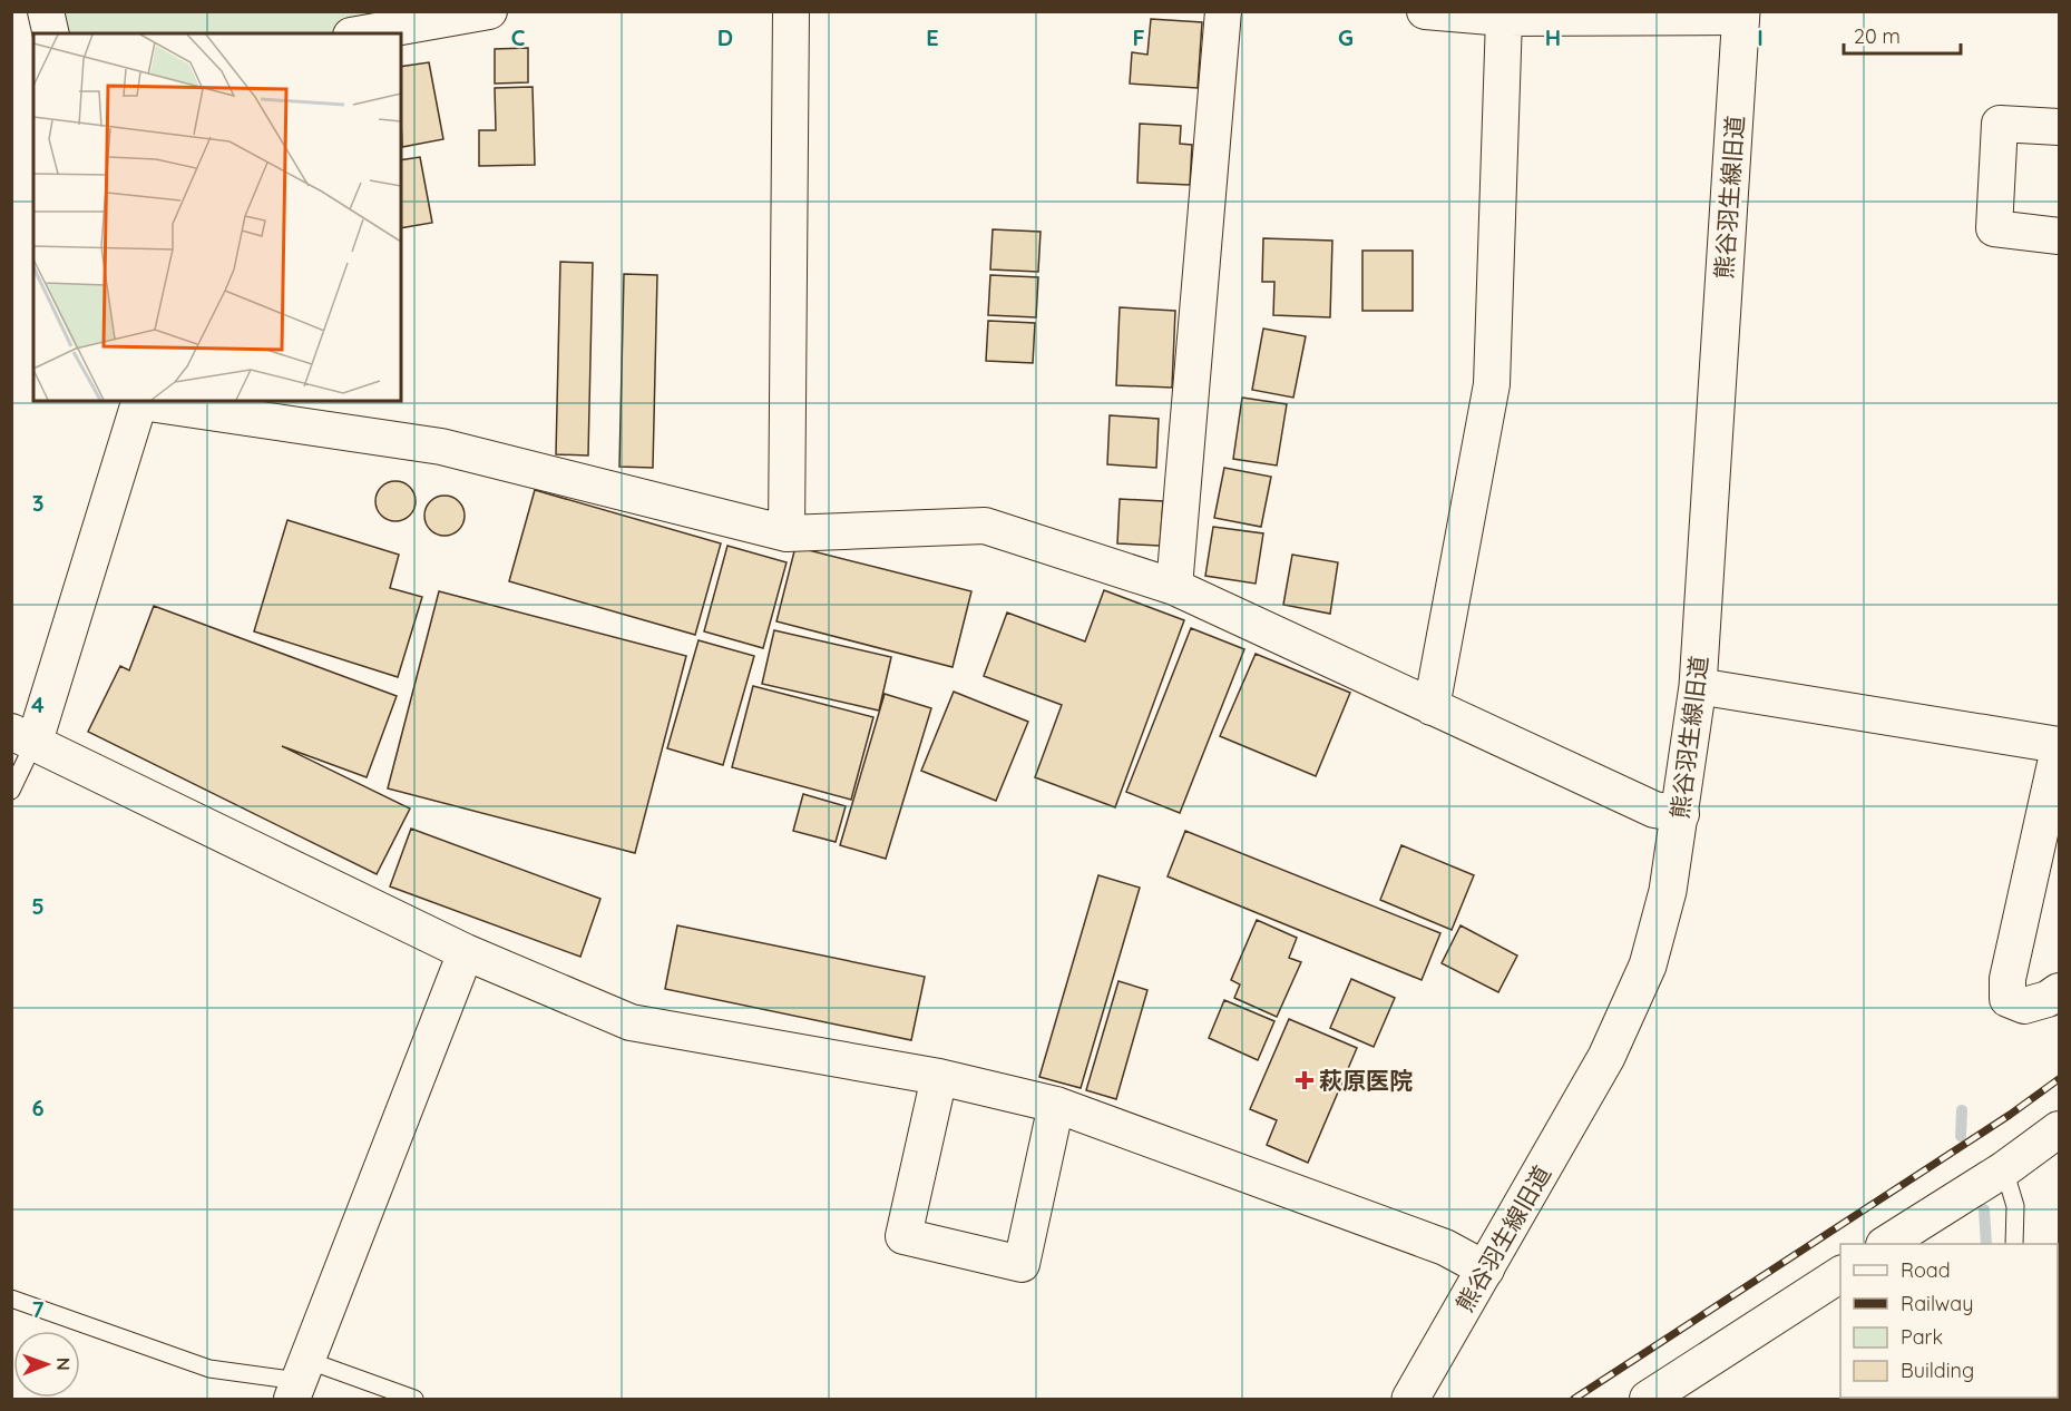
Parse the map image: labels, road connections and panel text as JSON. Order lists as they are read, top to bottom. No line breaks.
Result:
{"streets":{"street":["熊谷羽生線旧道"]},"places":{"health":["萩原医院"]},"legend":["Road","Railway","Park","Building"],"scale_bar":"20 m","north":"right","grid":{"columns":["C","D","E","F","G","H","I"],"rows":["3","4","5","6","7"]}}
